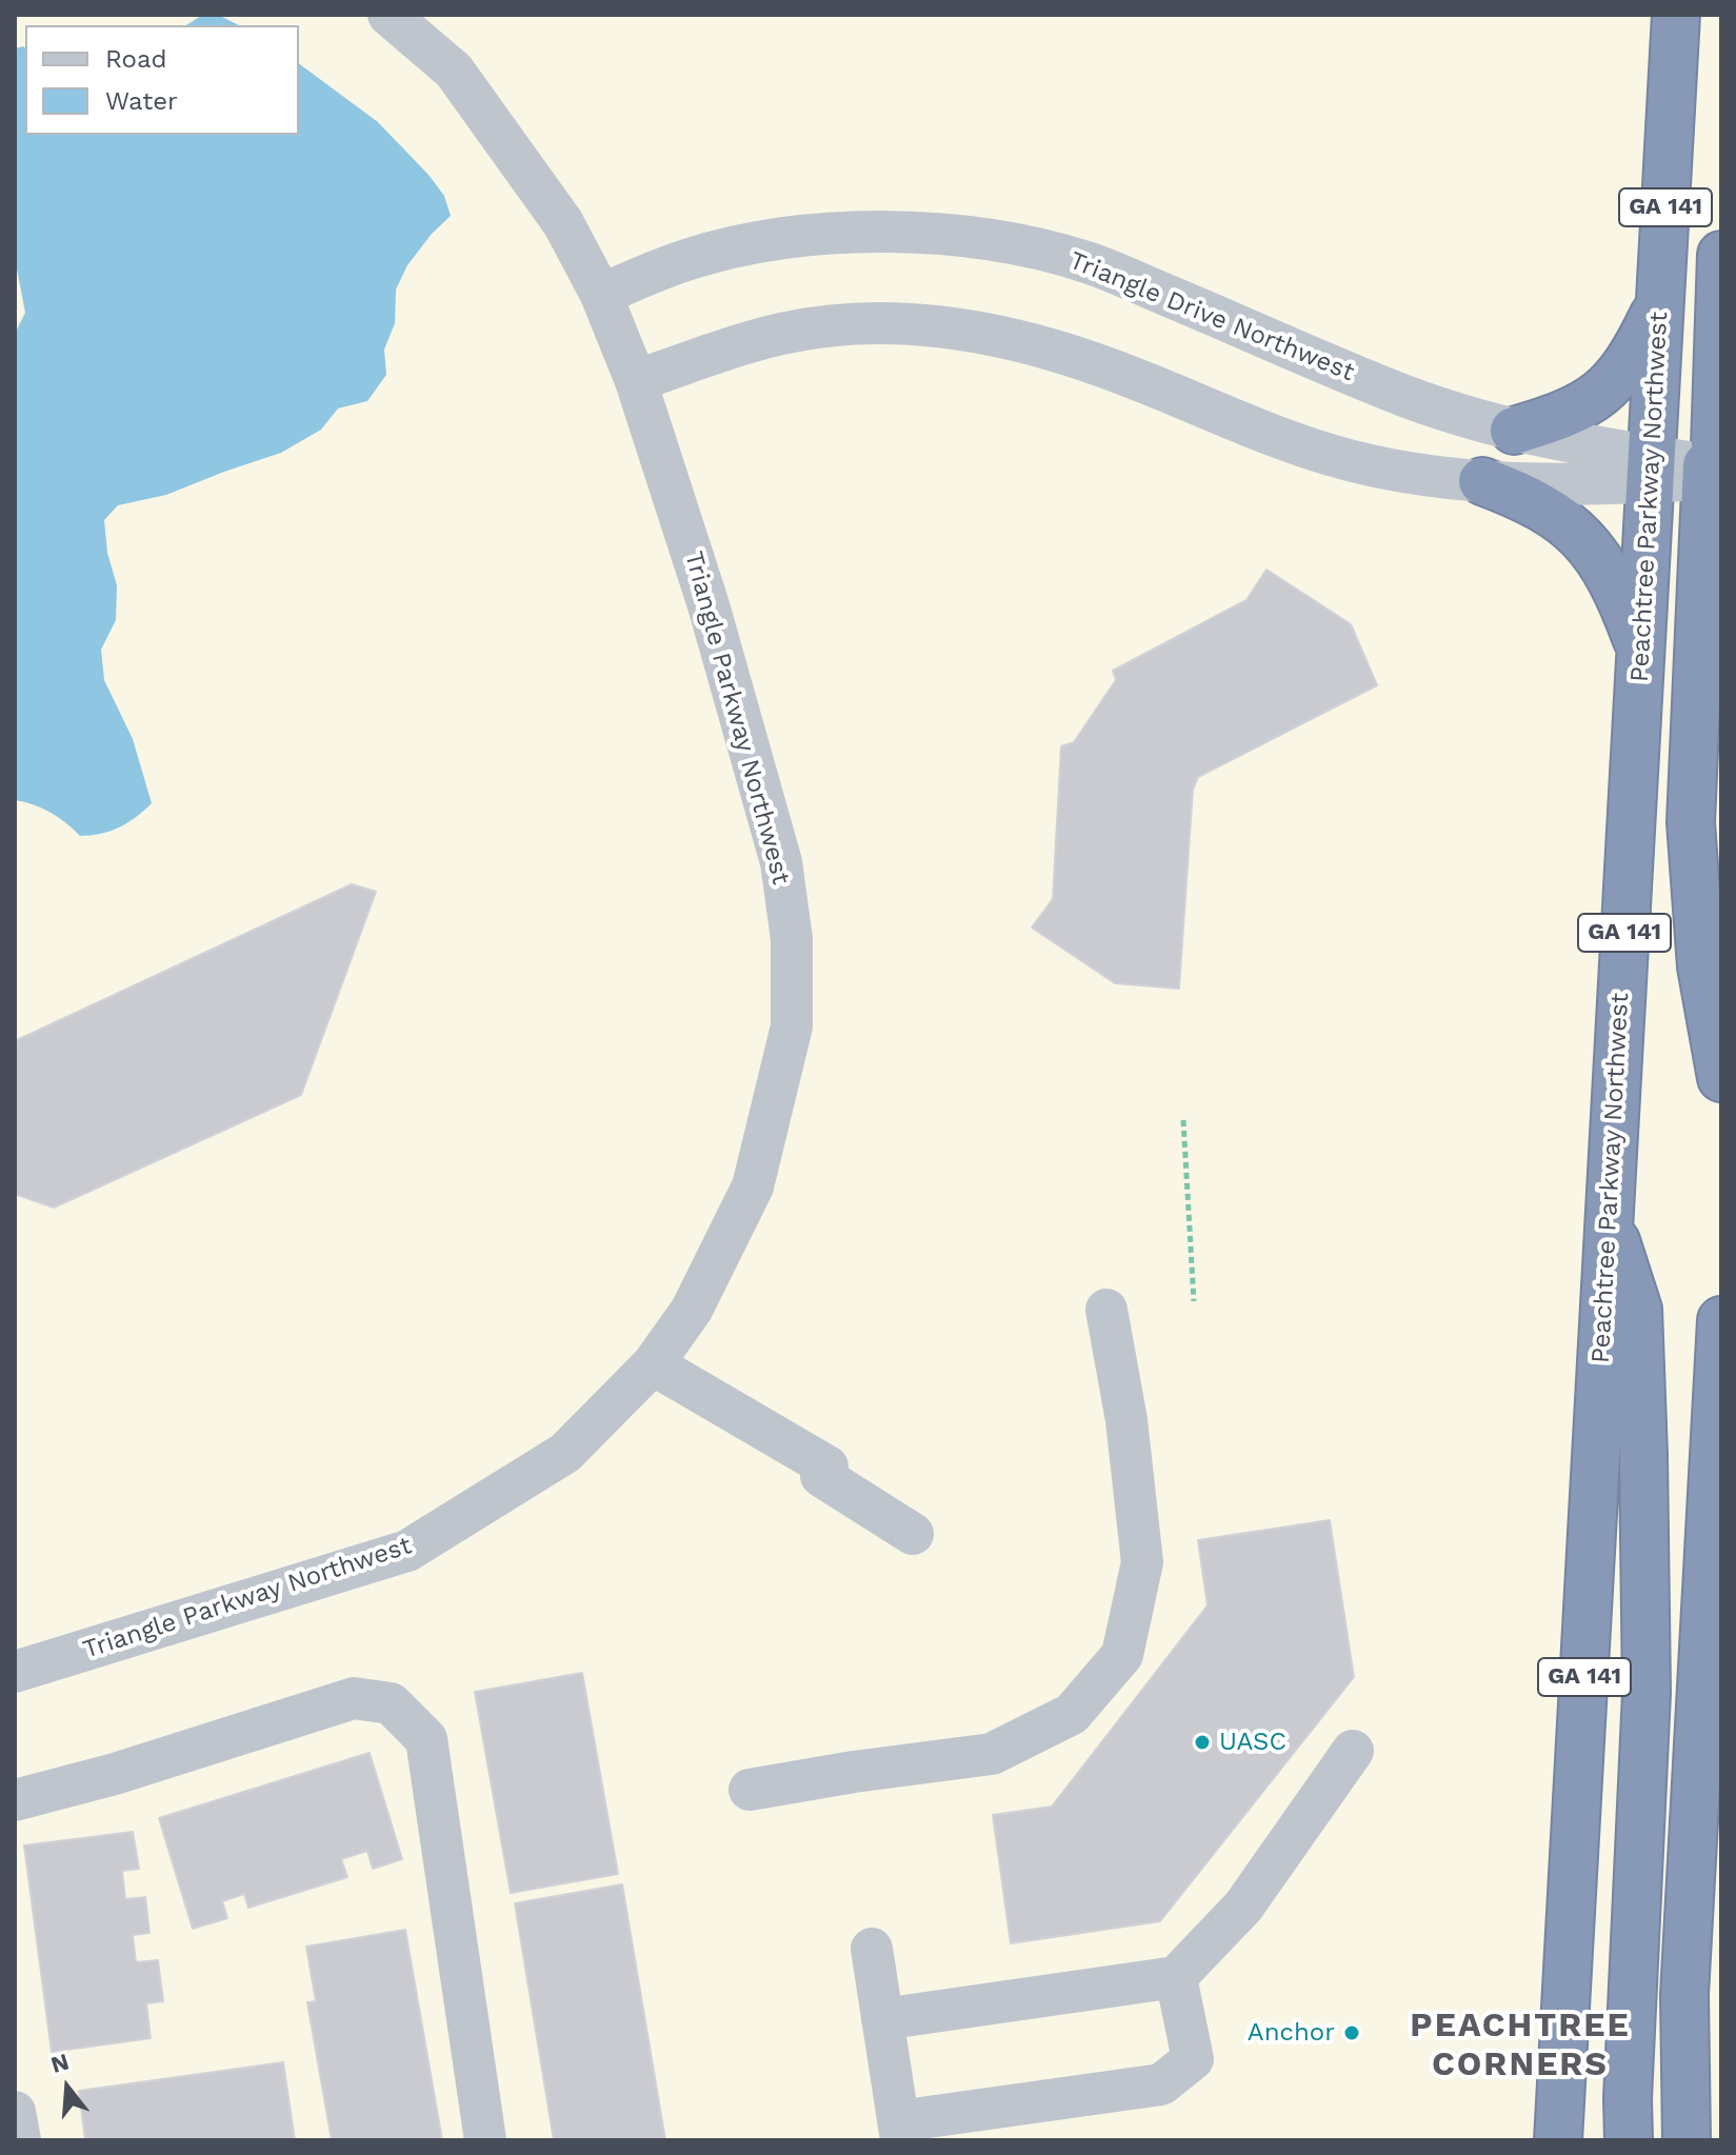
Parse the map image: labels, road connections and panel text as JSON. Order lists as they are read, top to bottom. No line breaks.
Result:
{"streets":{"highway":["GA 141","Peachtree Parkway Northwest"],"street":["Triangle Drive Northwest","Triangle Parkway Northwest"]},"crossings":[["Triangle Drive Northwest","Peachtree Parkway Northwest"],["Triangle Drive Northwest","Triangle Parkway Northwest"]],"districts":["PEACHTREE CORNERS"],"places":["UASC","Anchor"],"legend":["Road","Water"],"north":"top"}
